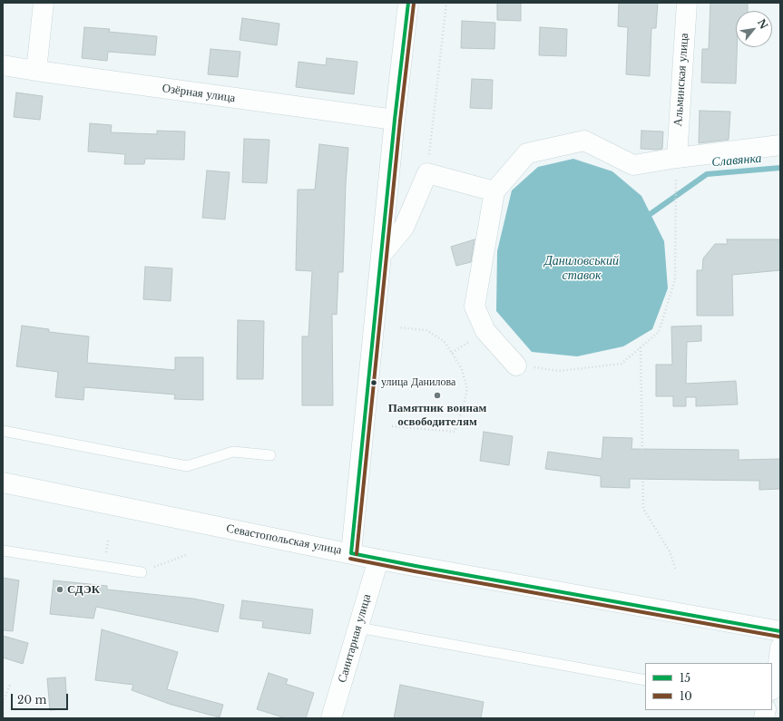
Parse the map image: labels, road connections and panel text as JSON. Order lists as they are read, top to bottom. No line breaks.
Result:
{"streets":{"street":["Альминская улица","Озёрная улица","Севастопольская улица","Санитарная улица"]},"crossings":[["Севастопольская улица","Санитарная улица"]],"water":["Славянка","Даниловський ставок"],"places":["улица Данилова","Памятник воинам освободителям","СДЭК"],"lines":["transit line 15","transit line 10"],"legend":["15","10"],"scale_bar":"20 m","north":"top right"}
